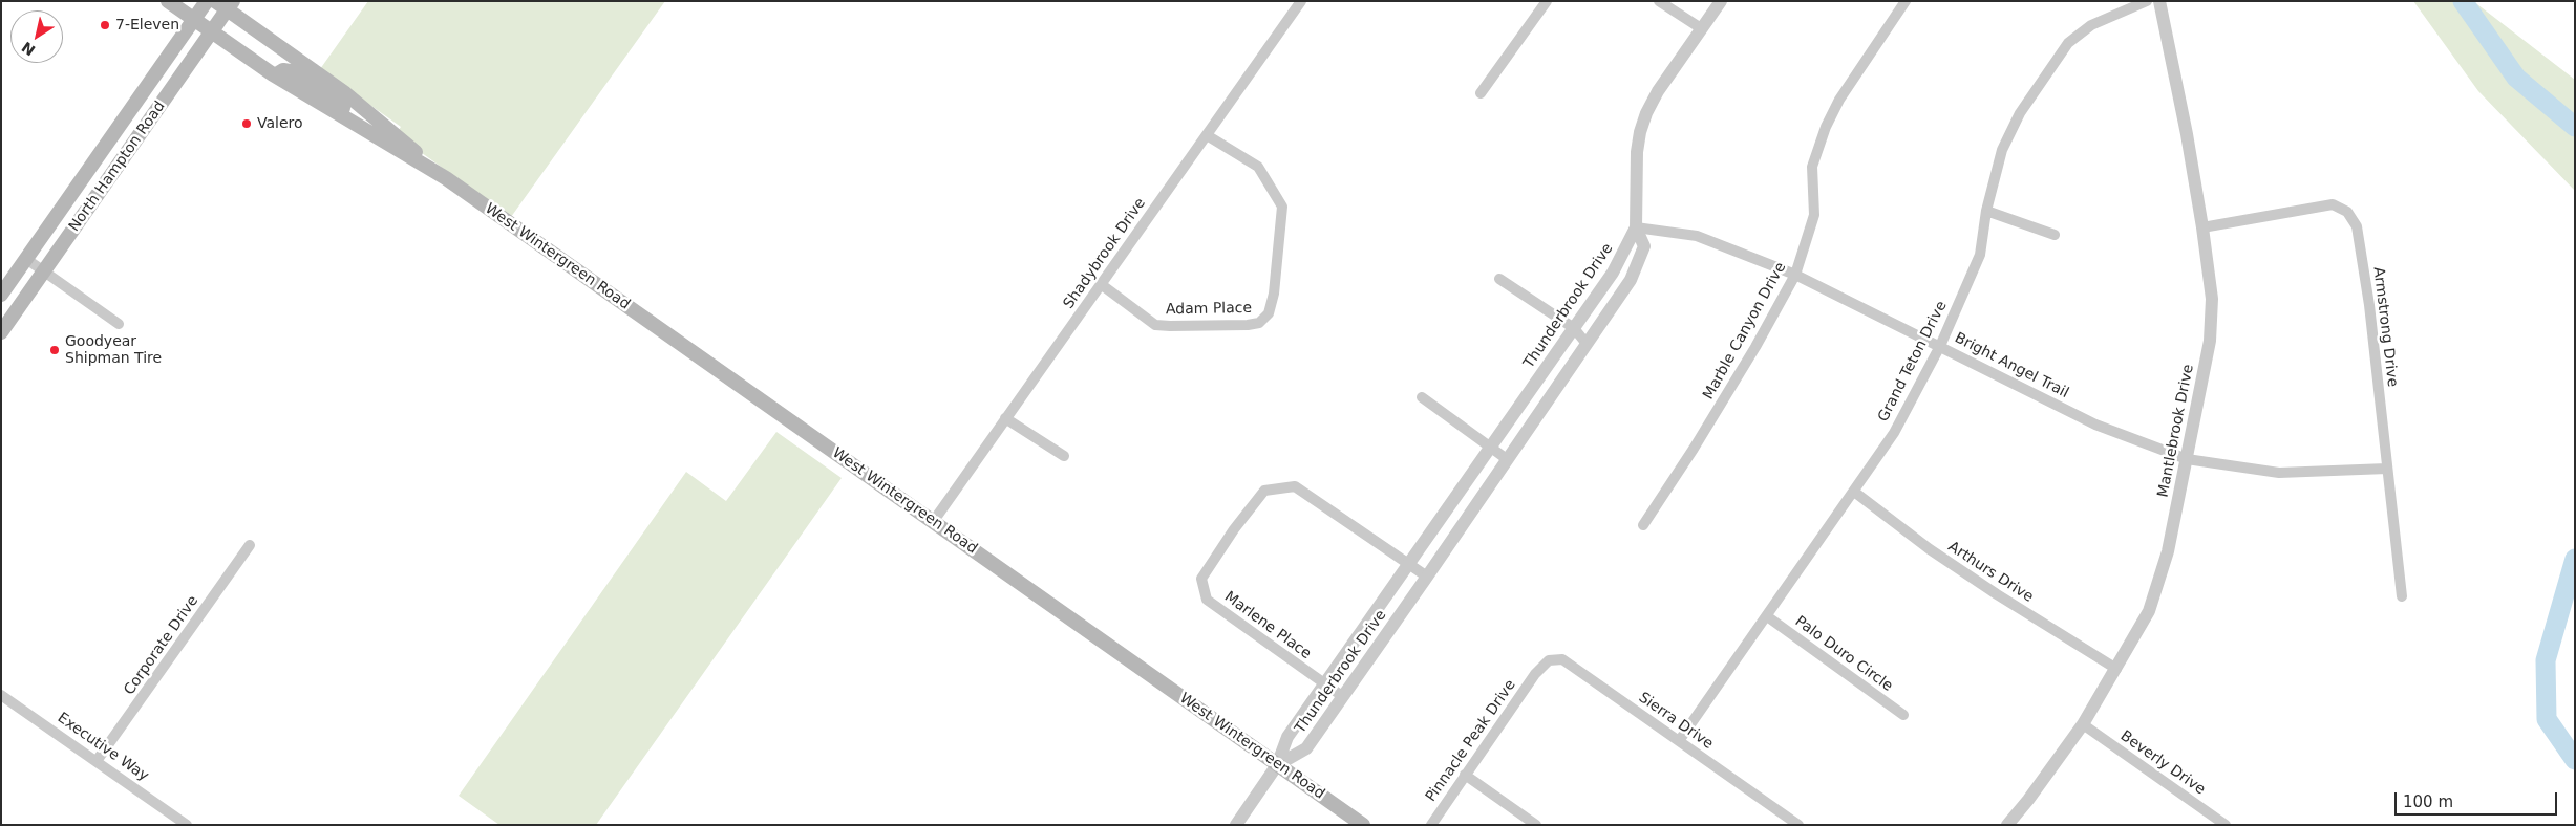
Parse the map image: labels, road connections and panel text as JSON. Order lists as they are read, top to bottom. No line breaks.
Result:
{"streets":{"main road":["North Hampton Road","West Wintergreen Road"],"street":["Shadybrook Drive","Thunderbrook Drive","Adam Place","Armstrong Drive","Marble Canyon Drive","Grand Teton Drive","Bright Angel Trail","Mantlebrook Drive","Arthurs Drive","Marlene Place","Corporate Drive","Palo Duro Circle","Sierra Drive","Pinnacle Peak Drive","Executive Way","Beverly Drive"]},"crossings":[["North Hampton Road","West Wintergreen Road"],["Shadybrook Drive","West Wintergreen Road"],["Shadybrook Drive","Adam Place"],["West Wintergreen Road","Thunderbrook Drive"],["Thunderbrook Drive","Bright Angel Trail"],["Thunderbrook Drive","Marlene Place"],["Armstrong Drive","Bright Angel Trail"],["Armstrong Drive","Mantlebrook Drive"],["Marble Canyon Drive","Bright Angel Trail"],["Grand Teton Drive","Bright Angel Trail"],["Grand Teton Drive","Arthurs Drive"],["Grand Teton Drive","Palo Duro Circle"],["Grand Teton Drive","Sierra Drive"],["Bright Angel Trail","Mantlebrook Drive"],["Mantlebrook Drive","Arthurs Drive"],["Mantlebrook Drive","Beverly Drive"],["Corporate Drive","Executive Way"],["Sierra Drive","Pinnacle Peak Drive"]],"places":["7-Eleven","Valero","Goodyear Shipman Tire"],"scale_bar":"100 m","north":"bottom left"}
